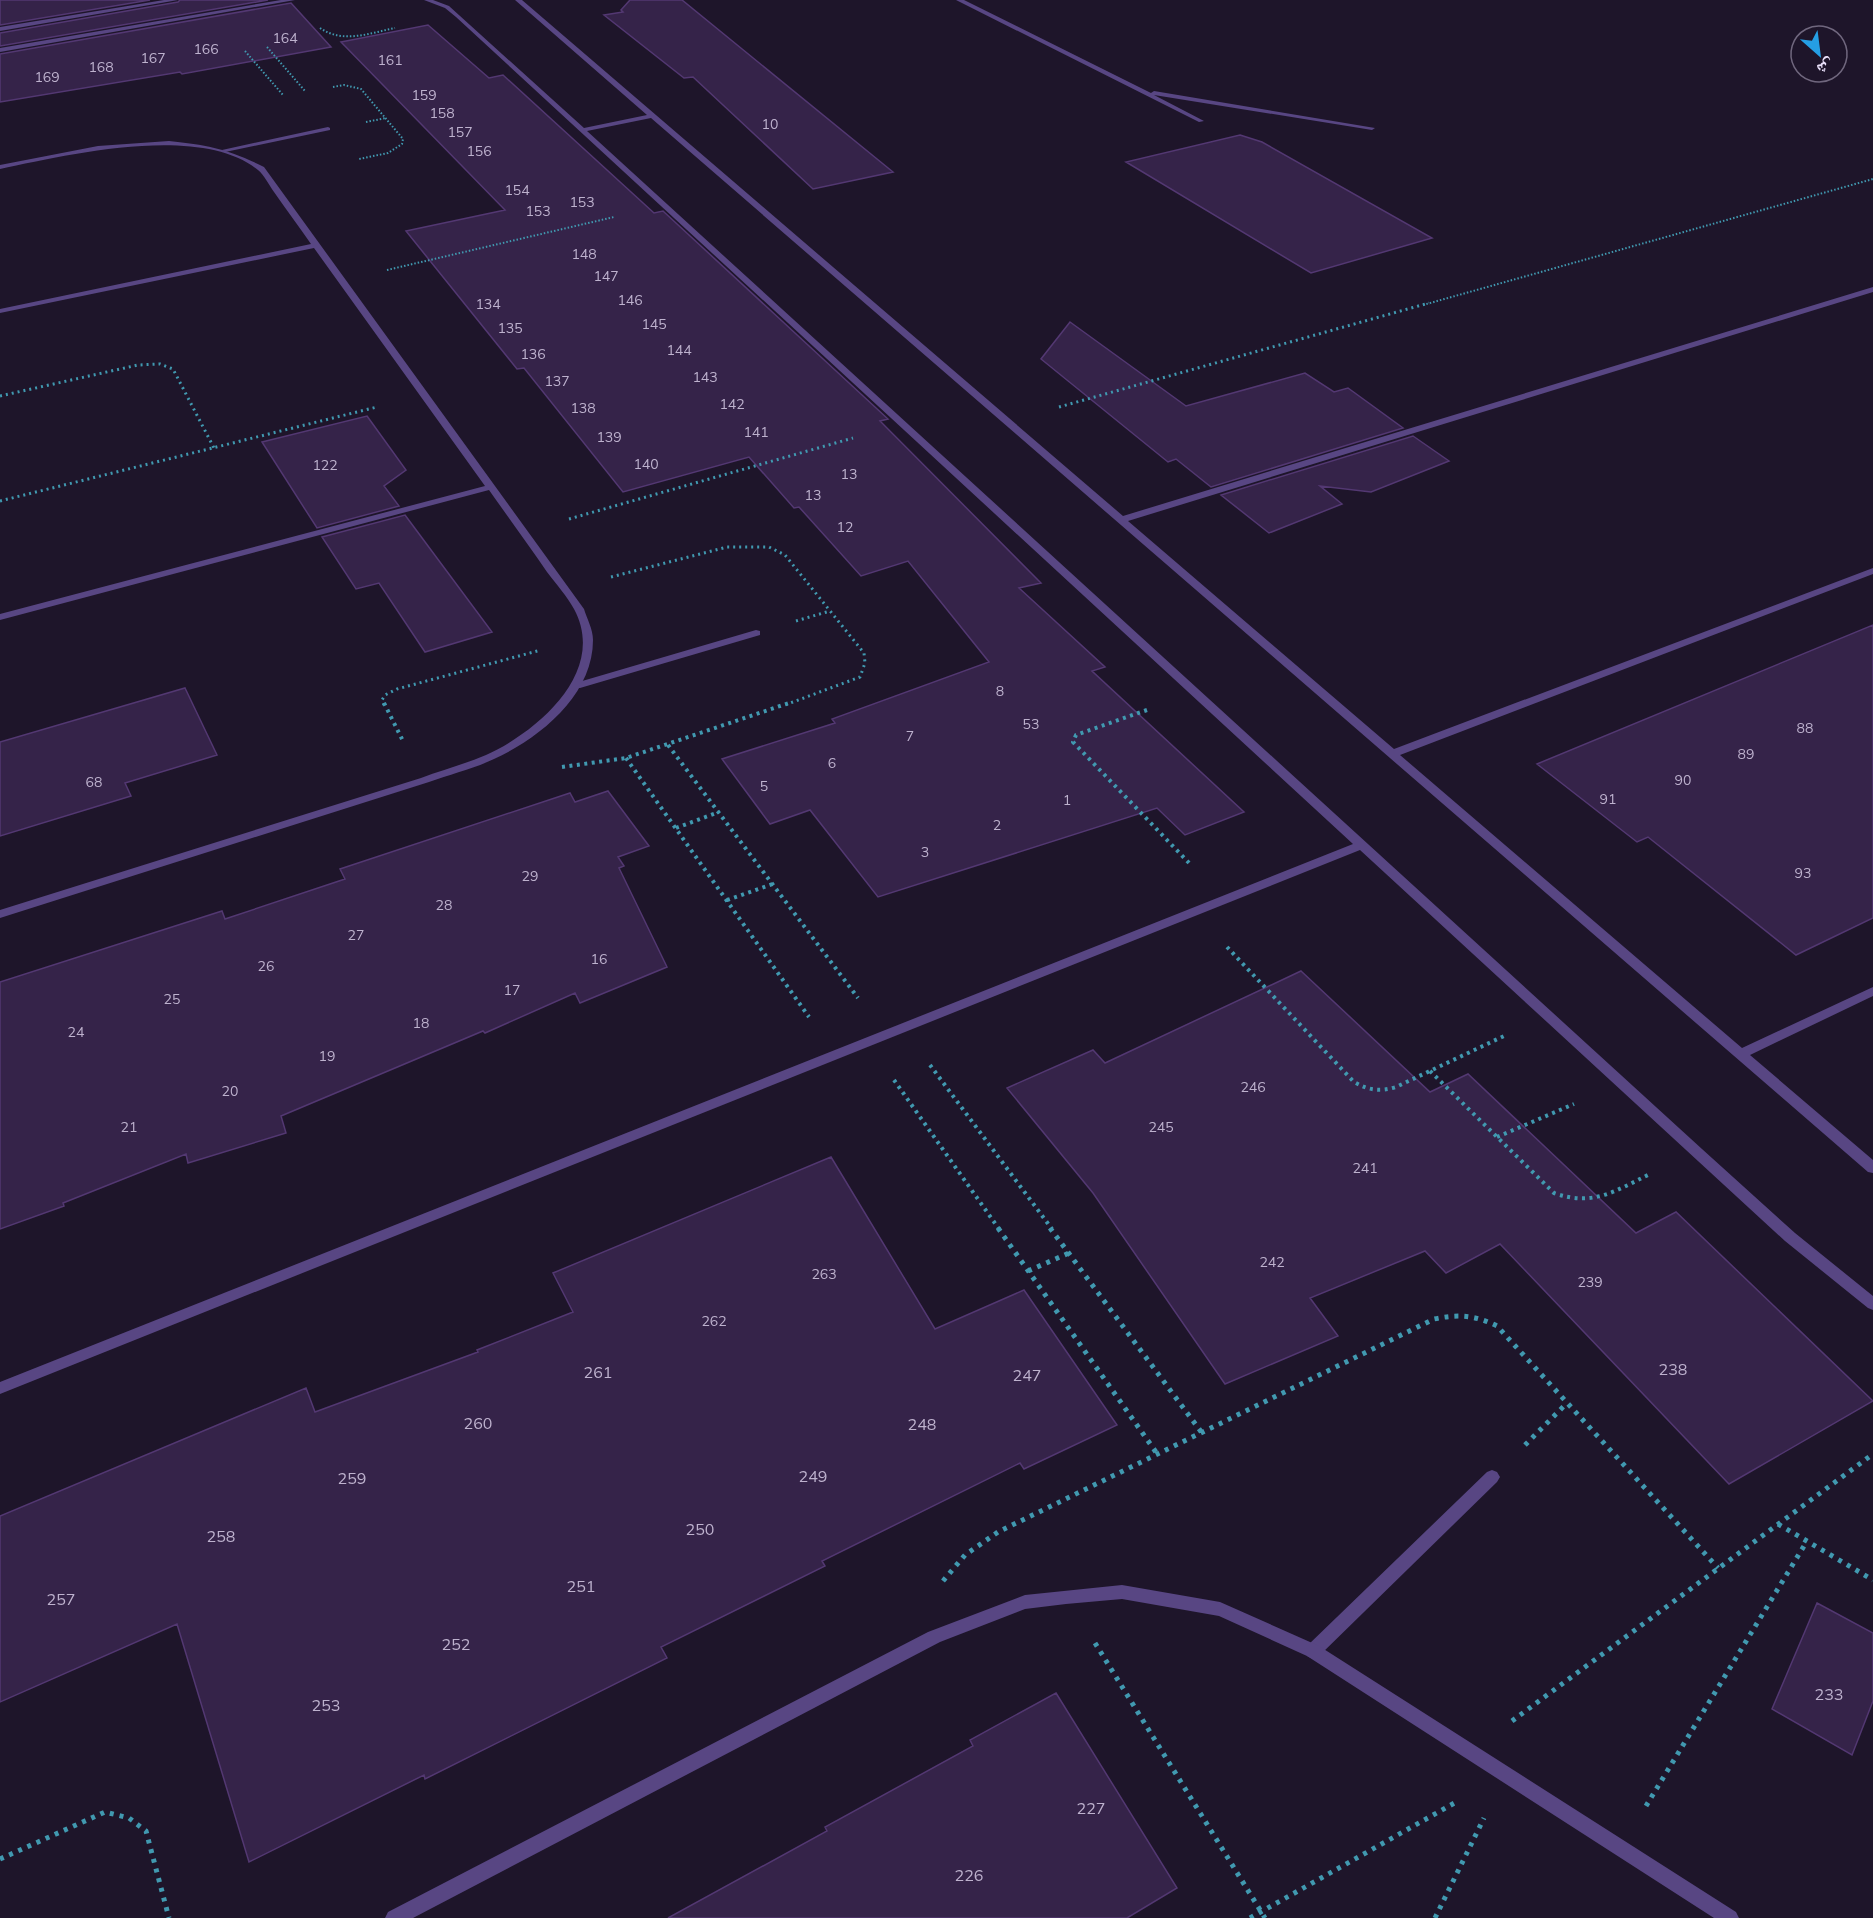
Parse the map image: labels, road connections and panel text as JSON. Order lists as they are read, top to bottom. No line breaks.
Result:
{"house_numbers":["164","166","167","161","168","169","159","158","10","157","156","154","153","153","148","147","146","134","145","135","144","136","143","137","142","138","141","139","140","122","13","13","12","8","53","88","7","89","6","90","68","5","91","1","2","3","93","29","28","27","16","26","17","25","18","24","19","246","20","21","245","241","242","263","239","262","238","261","247","260","248","249","259","250","258","251","257","252","233","253","227","226"],"north":"bottom right"}
